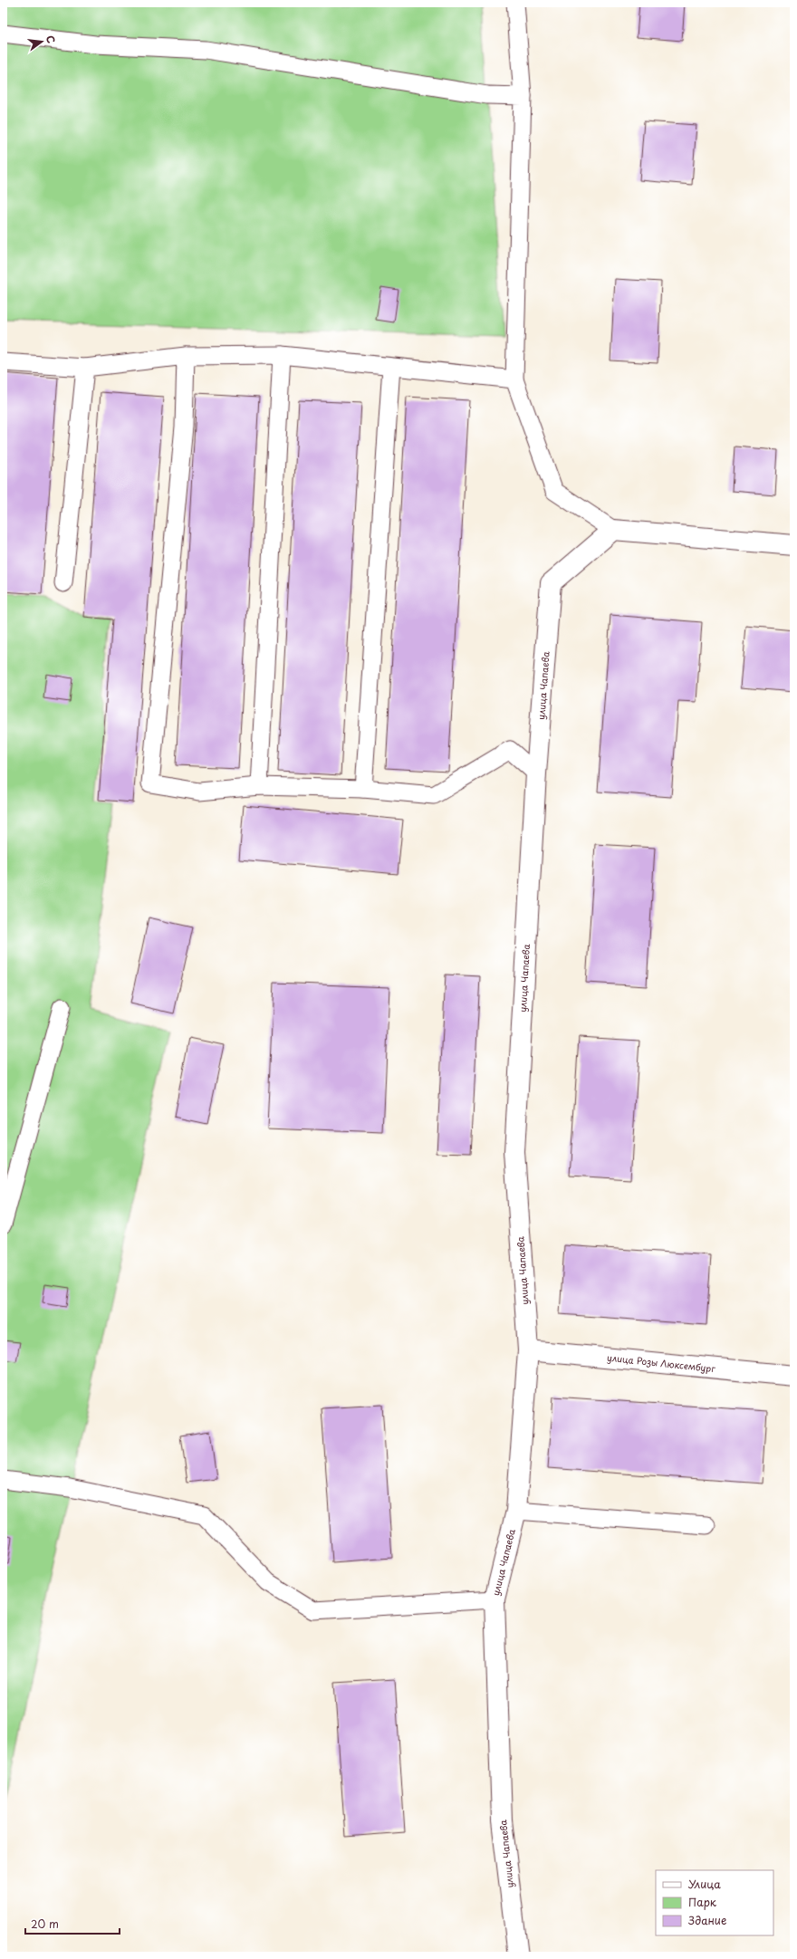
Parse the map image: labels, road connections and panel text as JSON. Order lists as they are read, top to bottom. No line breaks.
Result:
{"streets":{"street":["улица Чапаева","улица Розы Люксембург"]},"crossings":[["улица Чапаева","улица Розы Люксембург"]],"legend":["Улица","Парк","Здание"],"scale_bar":"20 m","north":"right"}
